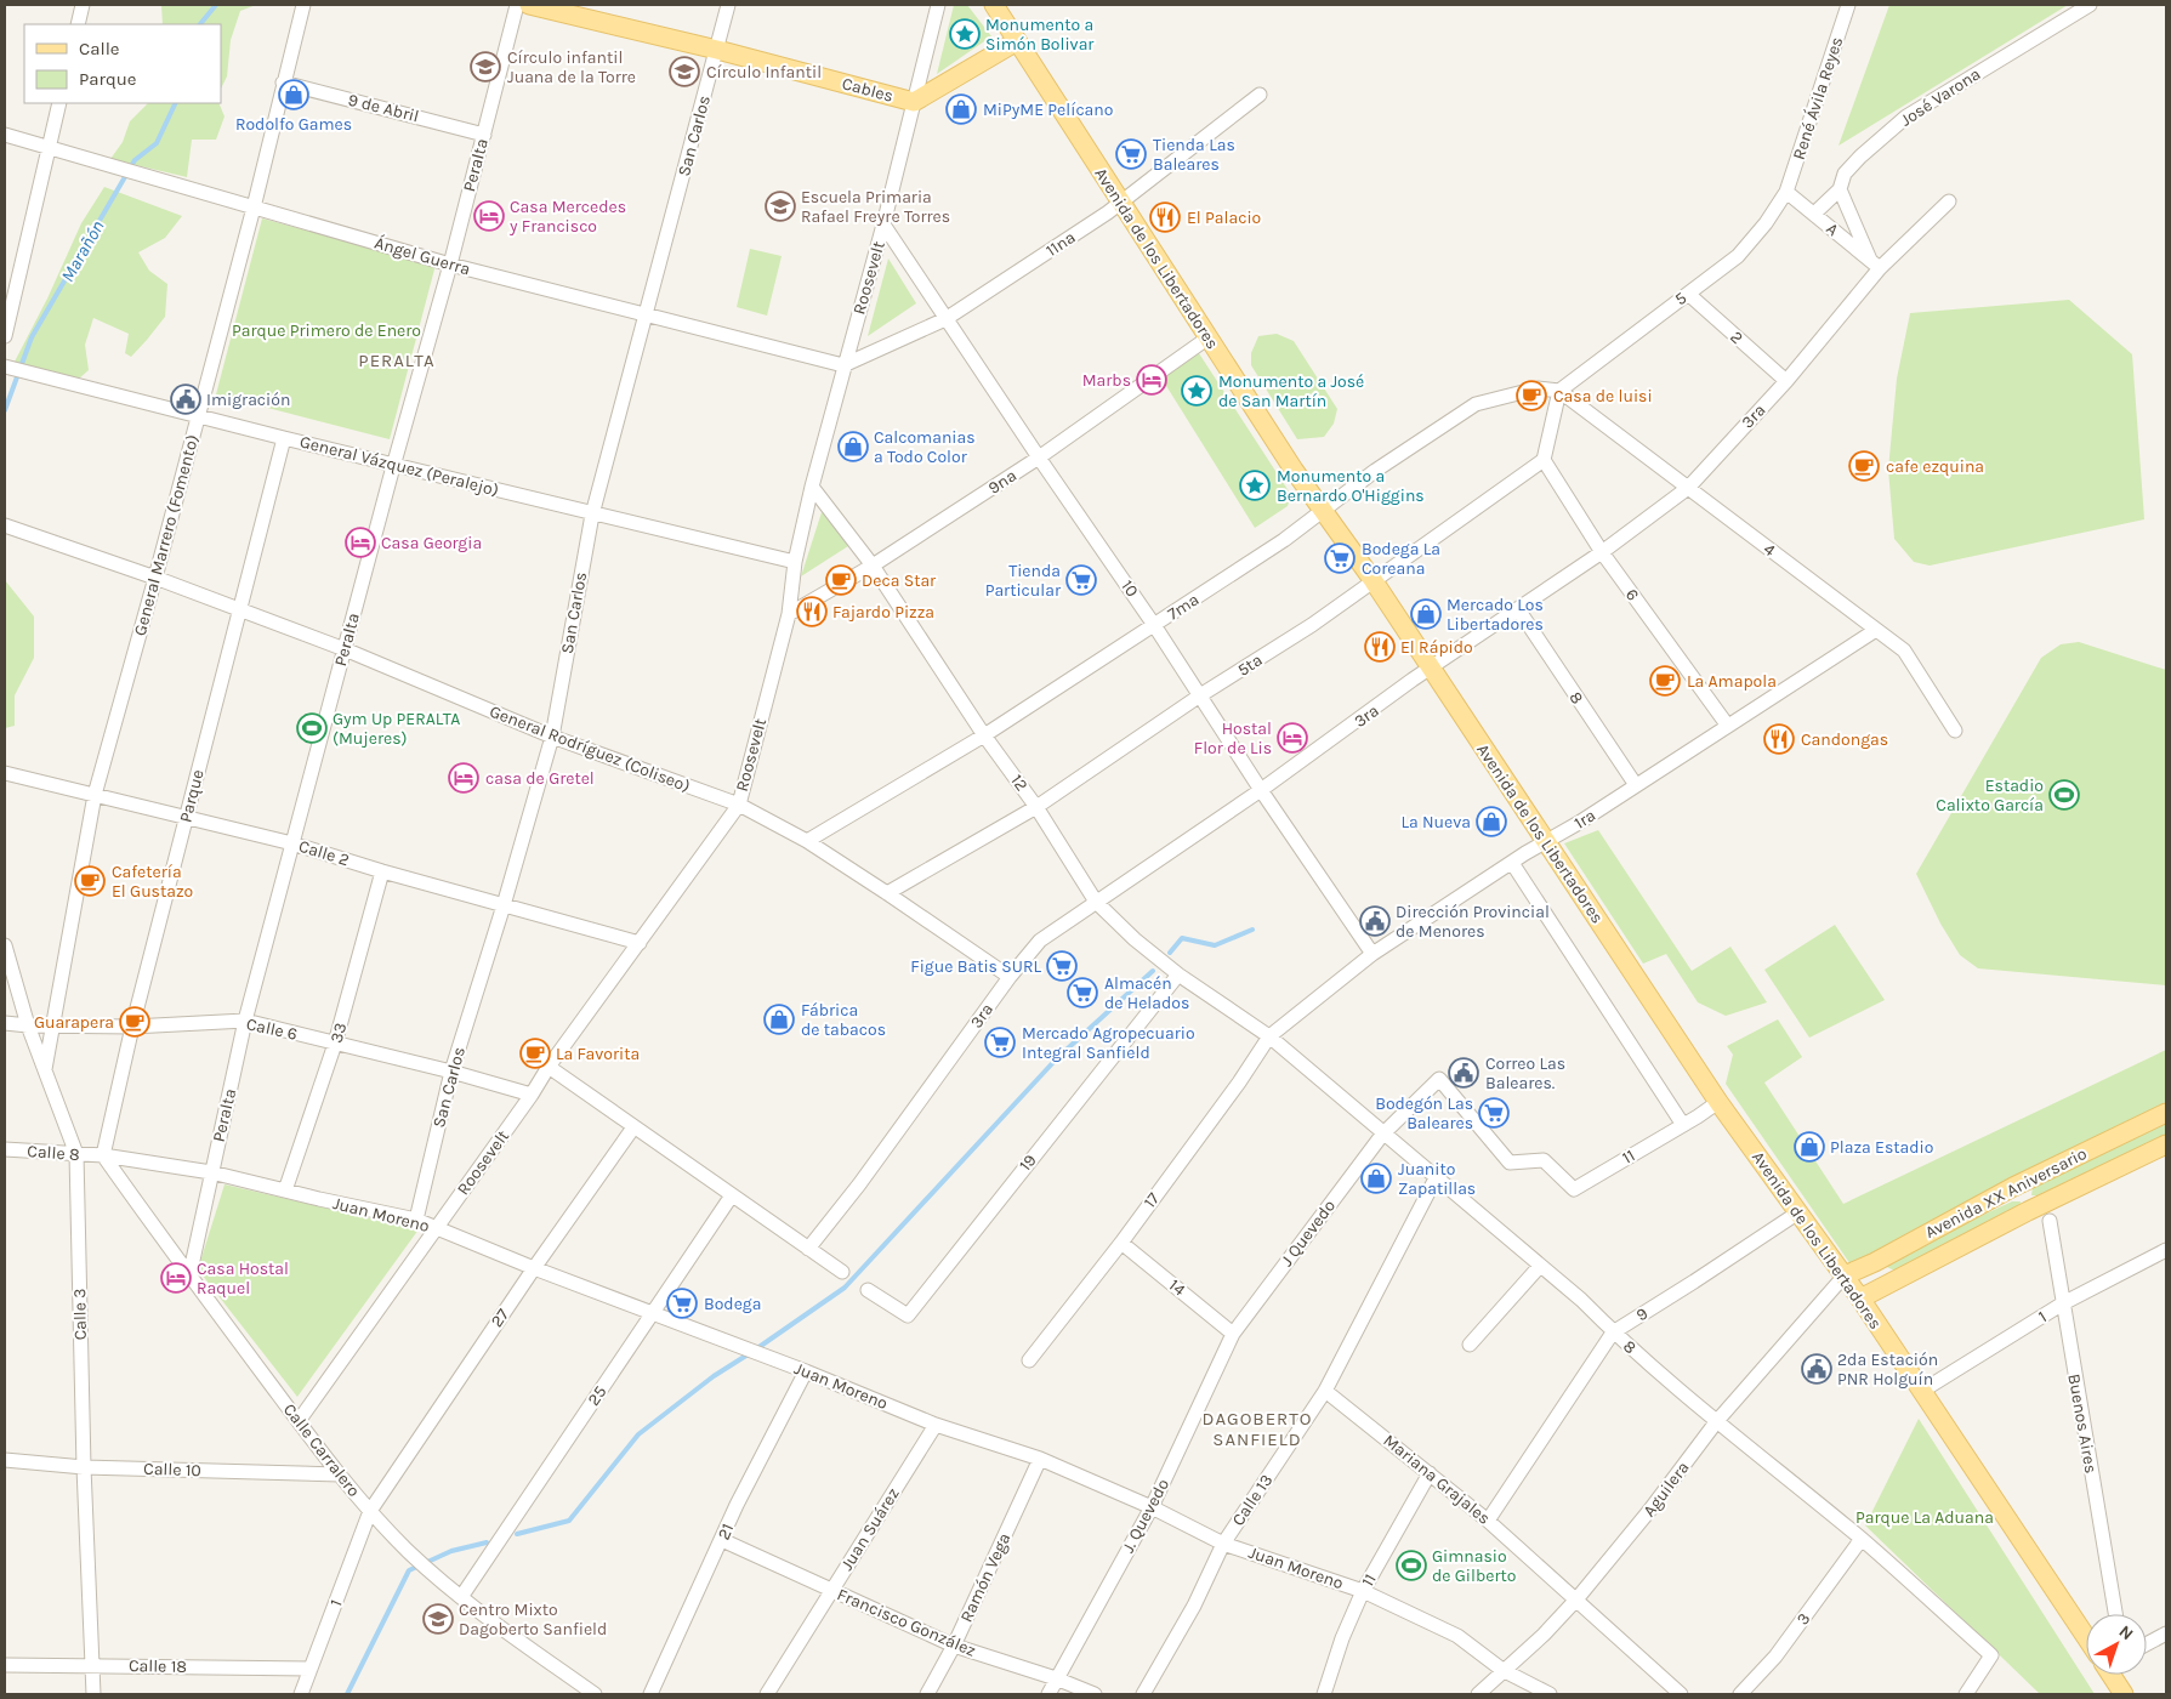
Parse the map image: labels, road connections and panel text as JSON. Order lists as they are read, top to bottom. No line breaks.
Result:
{"streets":{"main road":["Cables","Avenida de los Libertadores","Avenida XX Aniversario"],"street":["José Varona","René Ávila Reyes","9 de Abril","San Carlos","Peralta","A","11na","Ángel Guerra","Roosevelt","5","2","3ra","General Vázquez (Peralejo)","9na","General Marrero (Fomento)","4","10","6","7ma","5ta","8","General Rodríguez (Coliseo)","12","Parque","1ra","Calle 2","Calle 6","33","Calle 8","11","19","17","Juan Moreno","J Quevedo","14","Calle 3","9","1","27","25","Buenos Aires","Calle Carralero","Calle 10","Mariana Grajales","Aguilera","Calle 13","J. Quevedo","Juan Suárez","21","Ramón Vega","3","Francisco González","Calle 18"]},"crossings":[["Cables","San Carlos"],["Cables","Avenida de los Libertadores"],["Cables","Roosevelt"],["José Varona","A"],["René Ávila Reyes","A"],["René Ávila Reyes","5"],["9 de Abril","Peralta"],["9 de Abril","General Marrero (Fomento)"],["San Carlos","Ángel Guerra"],["San Carlos","General Vázquez (Peralejo)"],["San Carlos","General Rodríguez (Coliseo)"],["San Carlos","Calle 2"],["San Carlos","Calle 6"],["San Carlos","Juan Moreno"],["Peralta","Ángel Guerra"],["Peralta","General Vázquez (Peralejo)"],["Peralta","General Rodríguez (Coliseo)"],["Peralta","Calle 2"],["Peralta","Calle 6"],["Peralta","Juan Moreno"],["Peralta","Calle Carralero"],["A","5"],["A","3ra"],["11na","Ángel Guerra"],["11na","Avenida de los Libertadores"],["11na","Roosevelt"],["11na","10"],["Ángel Guerra","Roosevelt"],["Ángel Guerra","General Marrero (Fomento)"],["Avenida de los Libertadores","3ra"],["Avenida de los Libertadores","9na"],["Avenida de los Libertadores","7ma"],["Avenida de los Libertadores","5ta"],["Avenida de los Libertadores","1ra"],["Avenida de los Libertadores","11"],["Avenida de los Libertadores","Avenida XX Aniversario"],["Avenida de los Libertadores","9"],["Avenida de los Libertadores","1"],["Avenida de los Libertadores","Aguilera"],["Roosevelt","General Vázquez (Peralejo)"],["Roosevelt","9na"],["Roosevelt","10"],["Roosevelt","General Rodríguez (Coliseo)"],["Roosevelt","12"],["Roosevelt","Calle 2"],["Roosevelt","Calle 6"],["Roosevelt","Juan Moreno"],["Roosevelt","Calle Carralero"],["5","2"],["5","4"],["5","7ma"],["2","3ra"],["3ra","4"],["3ra","10"],["3ra","6"],["3ra","8"],["3ra","General Rodríguez (Coliseo)"],["3ra","12"],["General Vázquez (Peralejo)","General Marrero (Fomento)"],["General Vázquez (Peralejo)","Parque"],["9na","10"],["9na","12"],["General Marrero (Fomento)","General Rodríguez (Coliseo)"],["General Marrero (Fomento)","Calle 2"],["General Marrero (Fomento)","Calle 6"],["General Marrero (Fomento)","Calle 3"],["4","7ma"],["4","1ra"],["10","7ma"],["10","5ta"],["10","1ra"],["6","5ta"],["6","1ra"],["7ma","General Rodríguez (Coliseo)"],["7ma","12"],["5ta","General Rodríguez (Coliseo)"],["5ta","12"],["8","12"],["8","1ra"],["8","17"],["8","J Quevedo"],["8","9"],["8","Aguilera"],["8","Calle 13"],["8","3"],["General Rodríguez (Coliseo)","Parque"],["12","1ra"],["12","19"],["12","17"],["Parque","Calle 2"],["Parque","Calle 6"],["Parque","Calle 8"],["Parque","Juan Moreno"],["Parque","Calle Carralero"],["1ra","17"],["Calle 2","33"],["Calle 6","33"],["Calle 6","Calle 3"],["33","Juan Moreno"],["Calle 8","Juan Moreno"],["Calle 8","Calle 3"],["Calle 8","Calle Carralero"],["11","Juan Moreno"],["11","J Quevedo"],["11","Mariana Grajales"],["Avenida XX Aniversario","Aguilera"],["17","14"],["Juan Moreno","27"],["Juan Moreno","25"],["Juan Moreno","Calle Carralero"],["Juan Moreno","Aguilera"],["Juan Moreno","Calle 13"],["Juan Moreno","J. Quevedo"],["Juan Moreno","Juan Suárez"],["Juan Moreno","21"],["Juan Moreno","Ramón Vega"],["J Quevedo","14"],["J Quevedo","J. Quevedo"],["14","J. Quevedo"],["Calle 3","Calle 10"],["Calle 3","Calle 18"],["9","Mariana Grajales"],["1","27"],["1","Buenos Aires"],["1","Calle Carralero"],["1","Calle 18"],["27","Calle Carralero"],["25","Calle Carralero"],["Calle Carralero","Calle 10"],["Mariana Grajales","Aguilera"],["Mariana Grajales","Calle 13"],["J. Quevedo","Francisco González"],["Juan Suárez","Francisco González"],["21","Francisco González"],["Ramón Vega","Francisco González"]],"districts":["PERALTA","DAGOBERTO SANFIELD"],"water":["Marañón"],"parks":["Parque Primero de Enero","Parque La Aduana"],"places":{"place":["Monumento a Simón Bolivar","Monumento a José de San Martín","Monumento a Bernardo O'Higgins"],"school or university":["Círculo infantil Juana de la Torre","Círculo Infantil","Escuela Primaria Rafael Freyre Torres","Centro Mixto Dagoberto Sanfield"],"shop":["Rodolfo Games","MiPyME Pelícano","Calcomanias a Todo Color","Mercado Los Libertadores","La Nueva","Fábrica de tabacos","Plaza Estadio","Juanito Zapatillas"],"supermarket":["Tienda Las Baleares","Bodega La Coreana","Tienda Particular","Figue Batis SURL","Almacén de Helados","Mercado Agropecuario Integral Sanfield","Bodegón Las Baleares","Bodega"],"hotel":["Casa Mercedes y Francisco","Marbs","Casa Georgia","Hostal Flor de Lis","casa de Gretel","Casa Hostal Raquel"],"restaurant":["El Palacio","Fajardo Pizza","El Rápido","Candongas"],"cafe":["Casa de luisi","cafe ezquina","Deca Star","La Amapola","Cafetería El Gustazo","Guarapera","La Favorita"],"public building":["Imigración","Dirección Provincial de Menores","Correo Las Baleares.","2da Estación PNR Holguín"],"sports":["Gym Up PERALTA (Mujeres)","Estadio Calixto García","Gimnasio de Gilberto"]},"legend":["Calle","Parque"],"north":"top right"}
